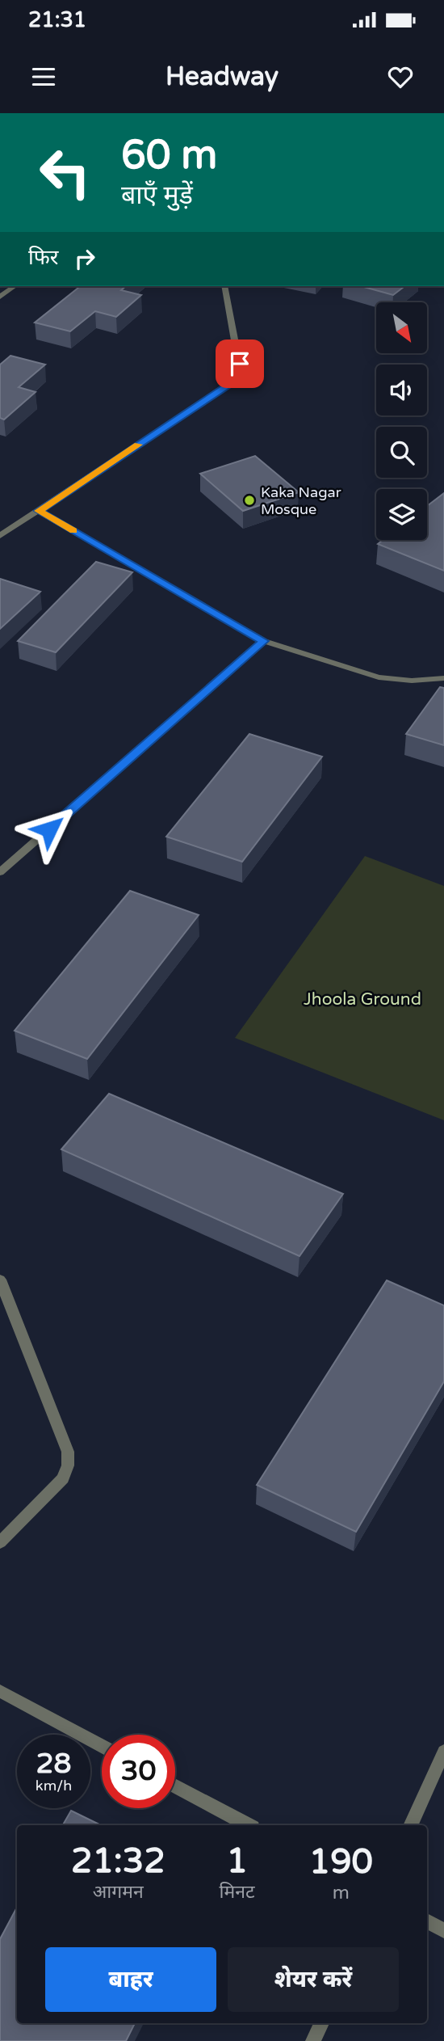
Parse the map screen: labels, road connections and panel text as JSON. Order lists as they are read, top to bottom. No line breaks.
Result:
{"parks":["Jhoola Ground"],"places":["Kaka Nagar Mosque"],"north":"bottom right","page":{"status":"21:31","header":"Headway","turn":["60 m","बाएँ मुड़ें"],"then":"फिर","speed":"28 km/h","limit":"30","eta":["21:32","आगमन","1","मिनट","190","m"],"buttons":["बाहर","शेयर करें"]}}
